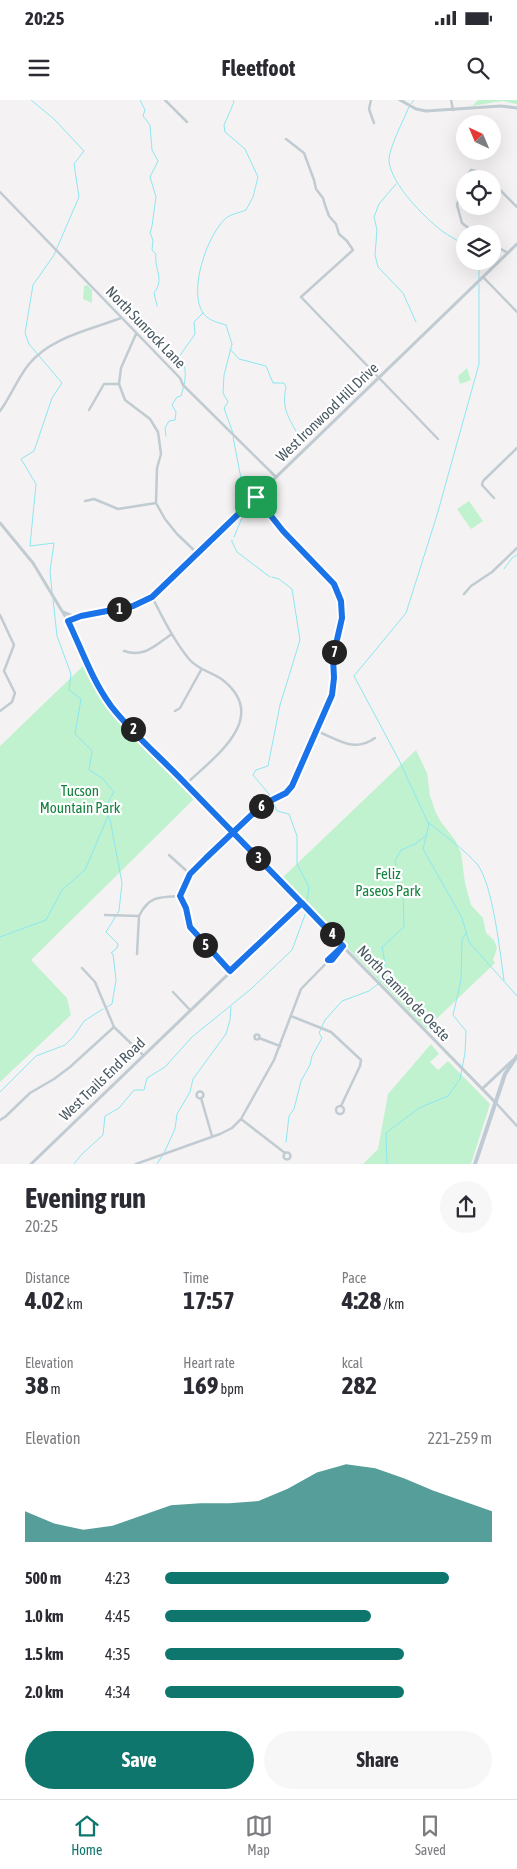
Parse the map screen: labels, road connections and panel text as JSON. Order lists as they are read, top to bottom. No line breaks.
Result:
{"streets":{"street":["North Sunrock Lane","West Ironwood Hill Drive","North Camino de Oeste","West Trails End Road"]},"crossings":[["North Sunrock Lane","West Ironwood Hill Drive"],["West Ironwood Hill Drive","North Camino de Oeste"],["North Camino de Oeste","West Trails End Road"]],"parks":["Tucson Mountain Park","Feliz Paseos Park"],"north":"top left","page":{"status":"20:25","header":"Fleetfoot","pins":["1","7","2","6","3","4","5"],"heading":["Evening run","20:25"],"stats":[["Distance","4.02 km"],["Time","17:57"],["Pace","4:28 /km"],["Elevation","38 m"],["Heart rate","169 bpm"],["kcal","282"]],"chart":["Elevation","221–259 m"],"list":[{"name":"500 m","note":"4:23"},{"name":"1.0 km","note":"4:45"},{"name":"1.5 km","note":"4:35"},{"name":"2.0 km","note":"4:34"}],"buttons":["Save","Share"],"tabs":["Home","Map","Saved"]}}
